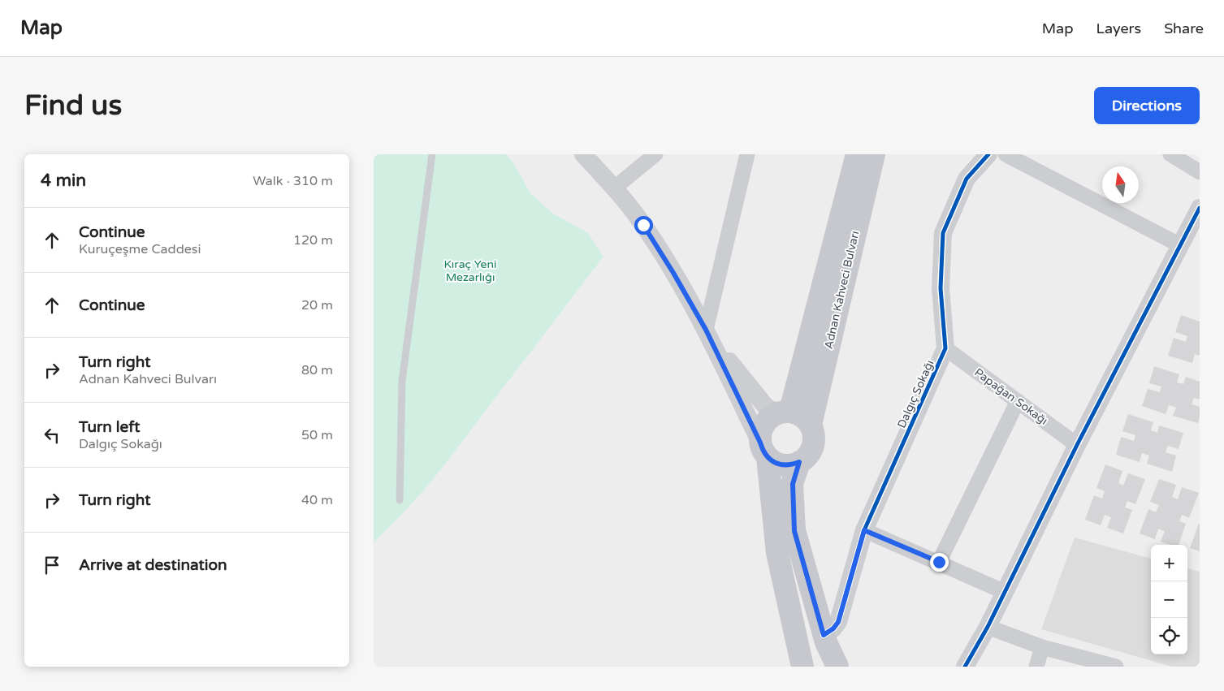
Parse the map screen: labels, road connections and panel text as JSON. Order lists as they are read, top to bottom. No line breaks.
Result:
{"streets":{"main road":["Adnan Kahveci Bulvarı"],"street":["Dalgıç Sokağı","Papağan Sokağı"]},"crossings":[["Dalgıç Sokağı","Papağan Sokağı"]],"parks":["Kıraç Yeni Mezarlığı"],"north":"top","page":{"header":"Map","nav":["Map","Layers","Share"],"buttons":"Directions","title":"Find us","heading":["4 min","Walk · 310 m"],"list":[["Continue","Kuruçeşme Caddesi","120 m"],["Continue","20 m"],["Turn right","Adnan Kahveci Bulvarı","80 m"],["Turn left","Dalgıç Sokağı","50 m"],["Turn right","40 m"],"Arrive at destination"],"map_buttons":["+","−"]}}
